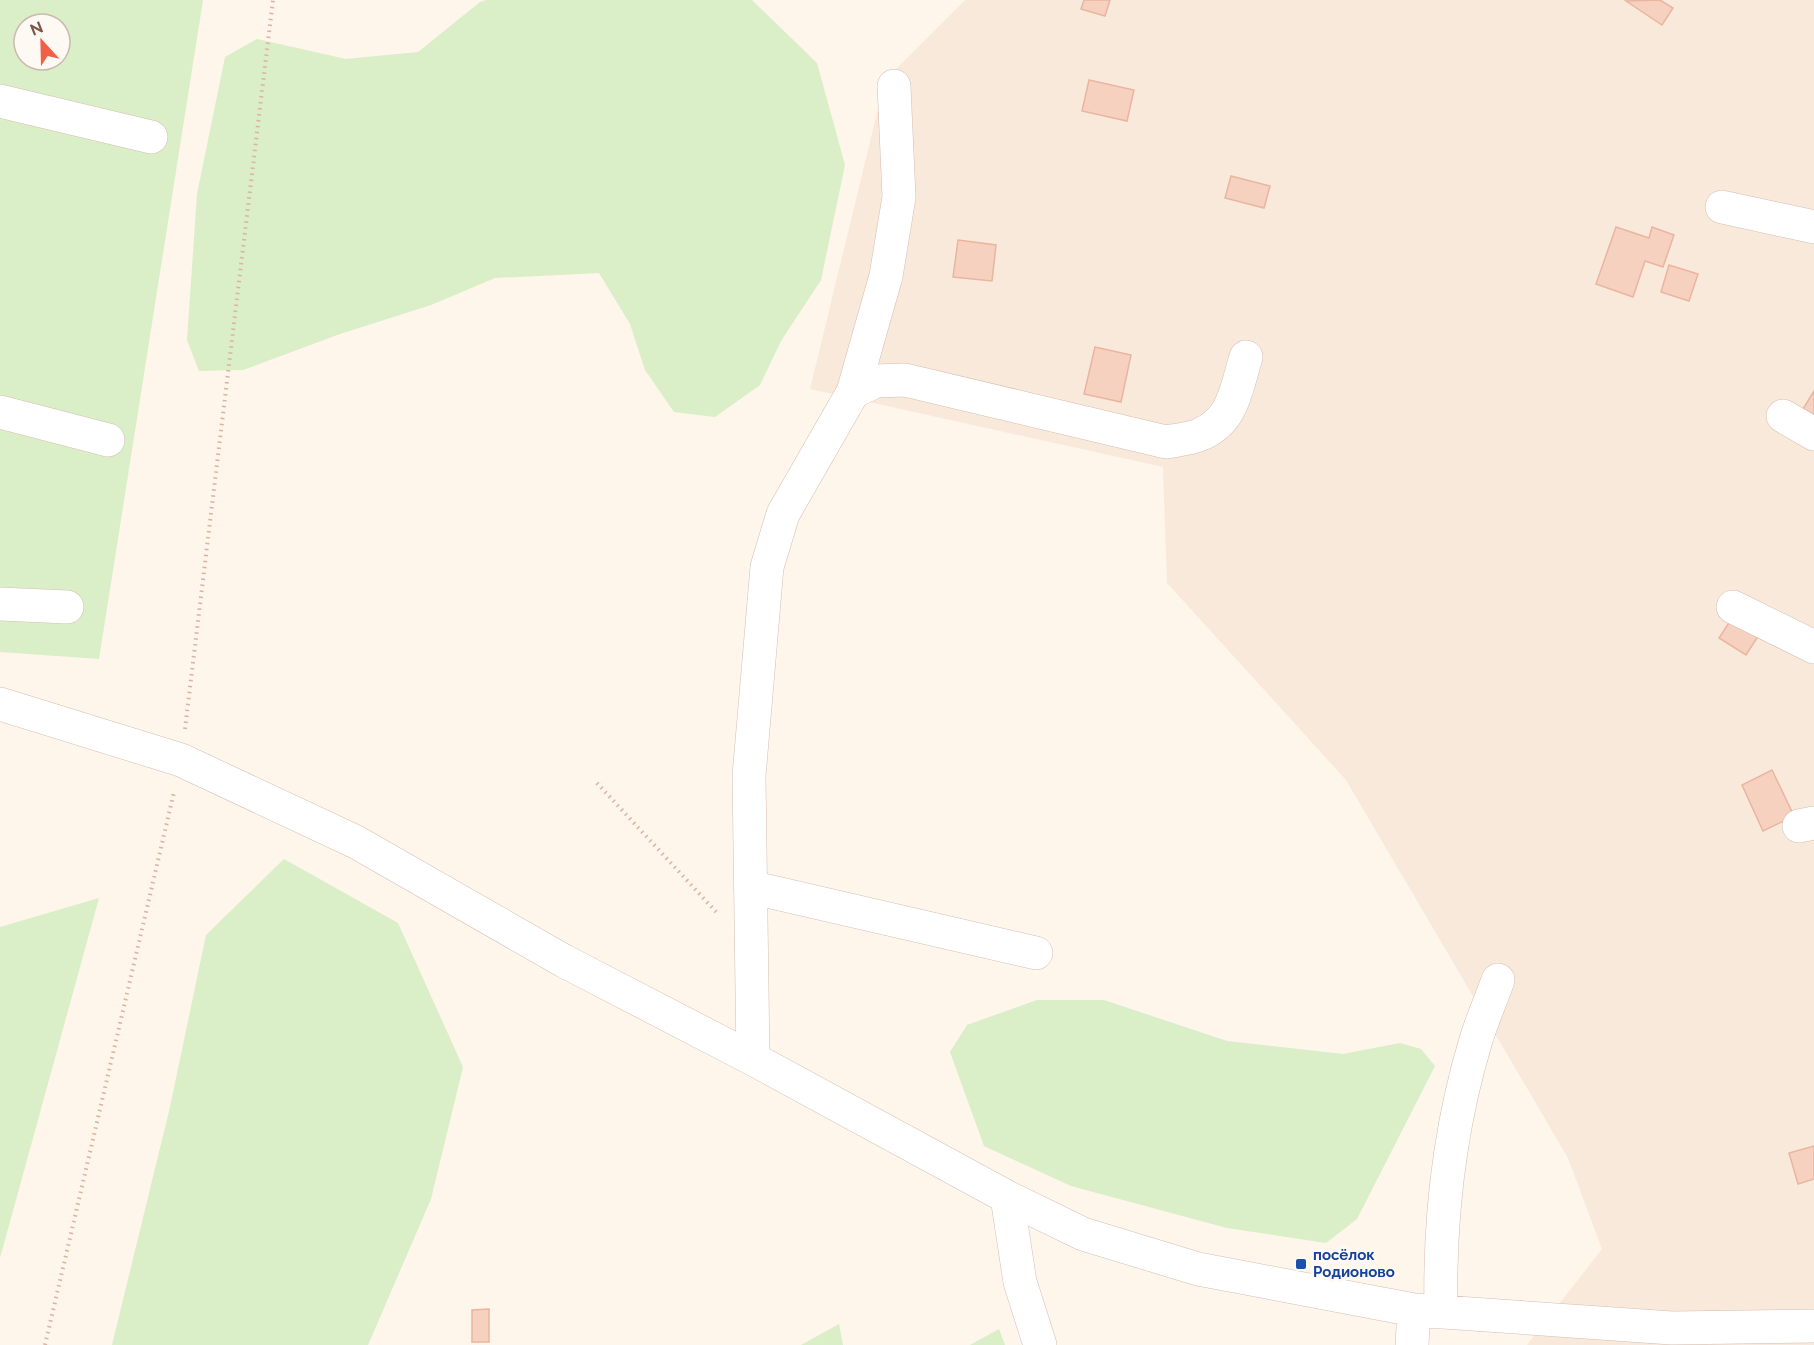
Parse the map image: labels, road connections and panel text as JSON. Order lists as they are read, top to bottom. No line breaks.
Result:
{"places":{"transit":["посёлок Родионово"]},"north":"top"}
